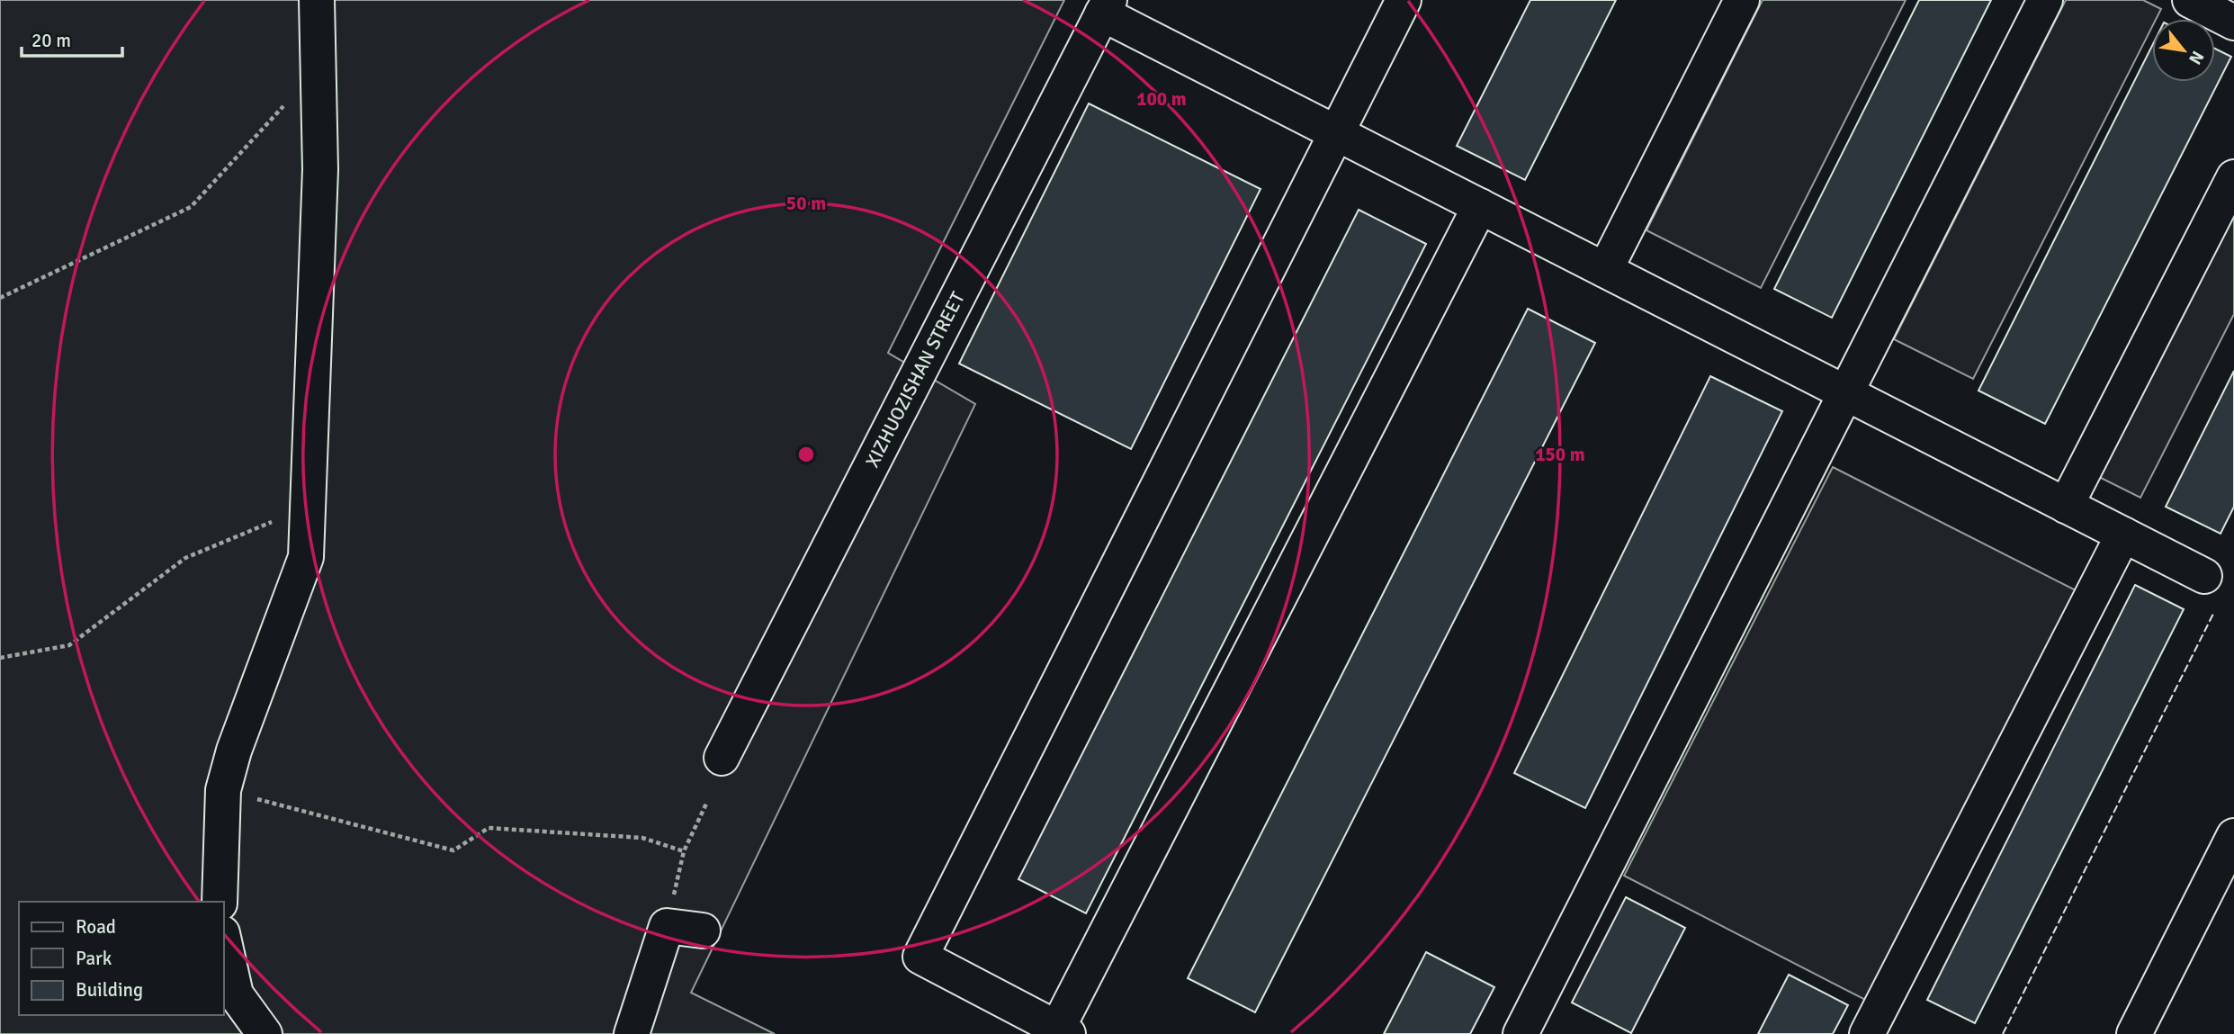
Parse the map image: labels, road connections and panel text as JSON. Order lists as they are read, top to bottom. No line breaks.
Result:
{"streets":{"street":["XIZHUOZISHAN STREET"]},"legend":["Road","Park","Building"],"scale_bar":"20 m","north":"bottom right","rings":["100 m","50 m","150 m"]}
